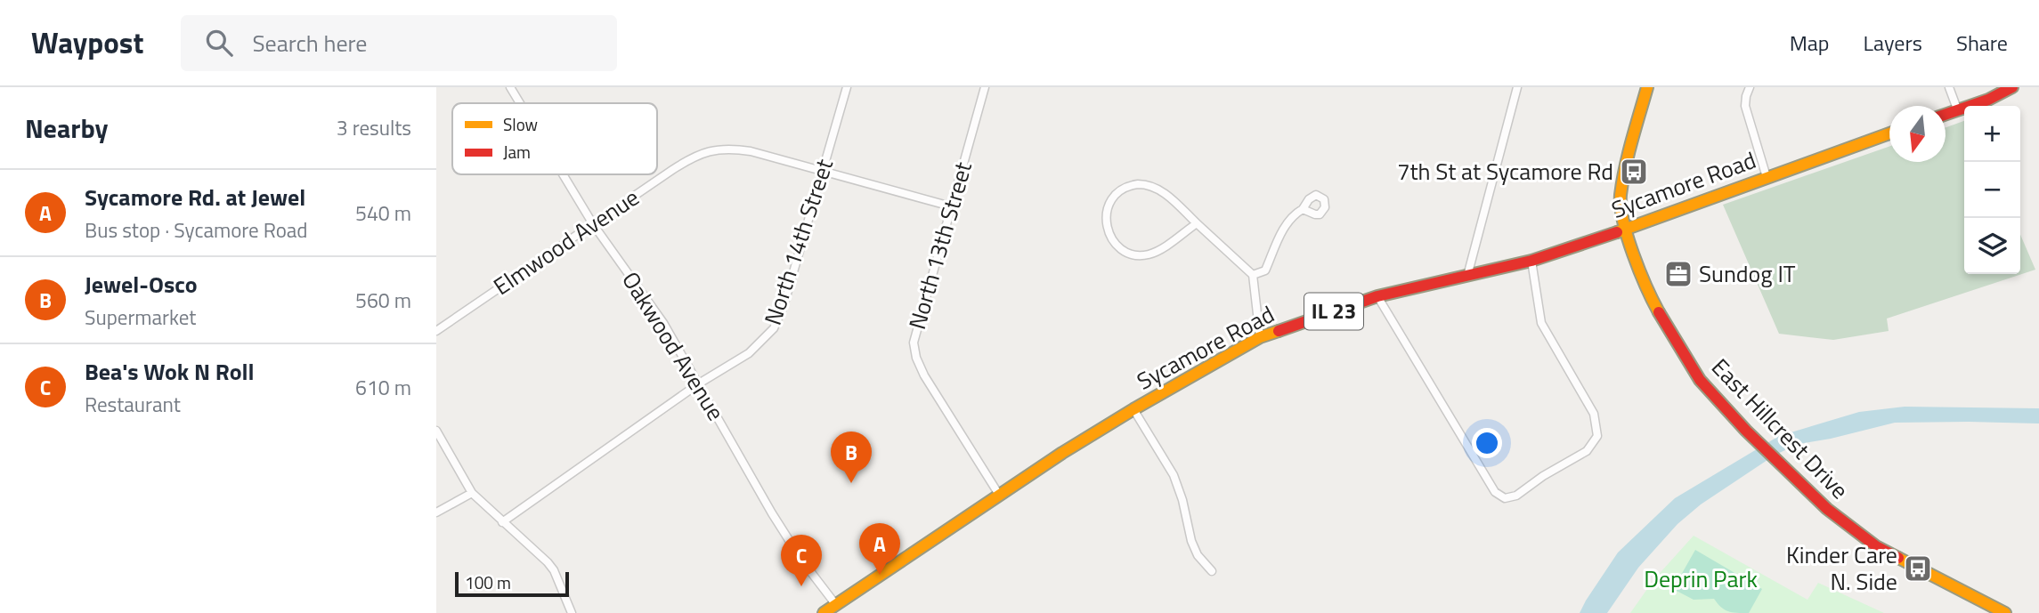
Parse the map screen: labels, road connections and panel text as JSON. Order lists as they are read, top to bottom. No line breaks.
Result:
{"streets":{"main road":["Sycamore Road","IL 23","East Hillcrest Drive"],"street":["Elmwood Avenue","North 14th Street","North 13th Street","Oakwood Avenue"]},"crossings":[["Sycamore Road","North 13th Street"],["Sycamore Road","Oakwood Avenue"],["Sycamore Road","East Hillcrest Drive"],["Elmwood Avenue","North 14th Street"],["Elmwood Avenue","North 13th Street"],["Elmwood Avenue","Oakwood Avenue"],["North 14th Street","Oakwood Avenue"]],"parks":["Deprin Park"],"places":{"bus stop":["7th St at Sycamore Rd","Kinder Care N. Side"],"office":["Sundog IT"]},"legend":["Slow","Jam"],"scale_bar":"100 m","north":"bottom","page":{"header":"Waypost","search":"Search here","nav":["Map","Layers","Share"],"heading":["Nearby","3 results"],"map_buttons":["+","−"],"list":[{"mark":"A","name":"Sycamore Rd. at Jewel","note":"Bus stop · Sycamore Road","value":"540 m"},{"mark":"B","name":"Jewel-Osco","note":"Supermarket","value":"560 m"},{"mark":"C","name":"Bea's Wok N Roll","note":"Restaurant","value":"610 m"}],"pins":["B","A","C"],"scale":"100 m"}}
